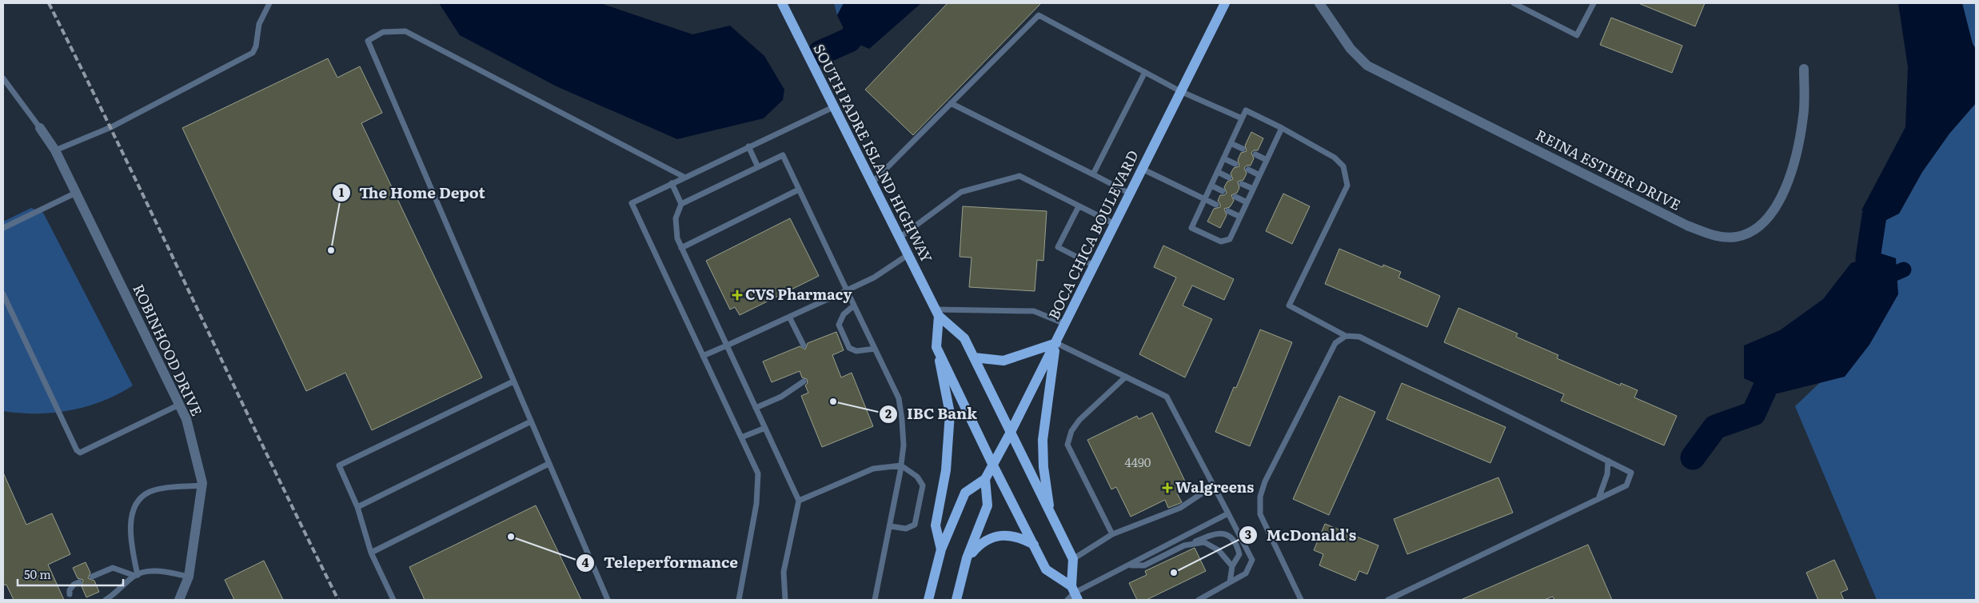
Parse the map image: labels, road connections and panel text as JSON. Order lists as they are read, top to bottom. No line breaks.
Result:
{"streets":{"main road":["SOUTH PADRE ISLAND HIGHWAY","BOCA CHICA BOULEVARD"],"street":["REINA ESTHER DRIVE","ROBINHOOD DRIVE"]},"crossings":[["SOUTH PADRE ISLAND HIGHWAY","BOCA CHICA BOULEVARD"]],"places":{"other":["The Home Depot","IBC Bank","Teleperformance","McDonald's"],"health":["CVS Pharmacy","Walgreens"]},"house_numbers":["4490"],"scale_bar":"50 m"}
